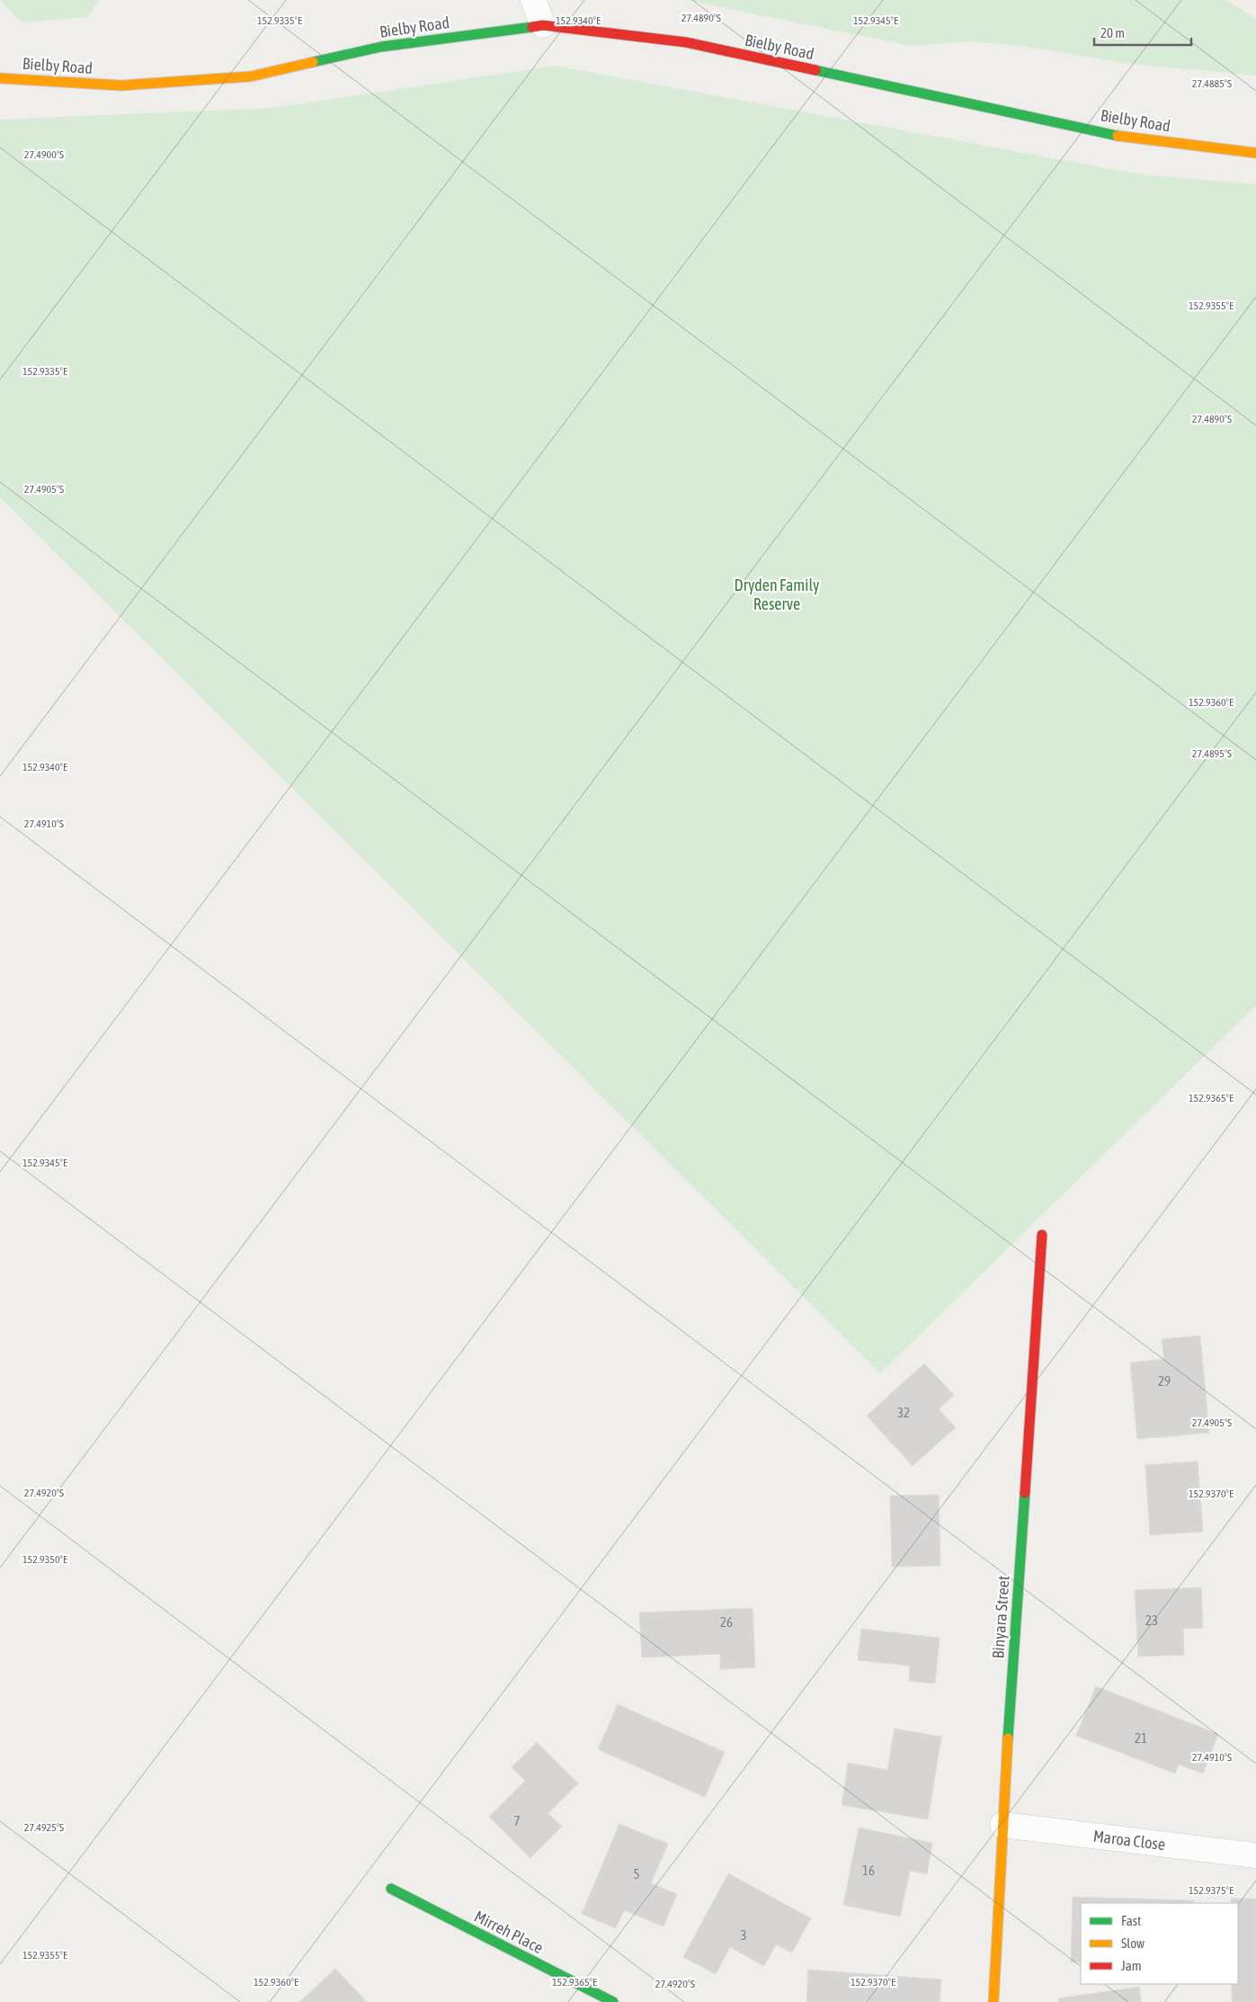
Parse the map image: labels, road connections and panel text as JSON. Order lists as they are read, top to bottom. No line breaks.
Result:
{"streets":{"street":["Bielby Road","Binyara Street","Maroa Close","Mirreh Place"]},"crossings":[["Binyara Street","Maroa Close"]],"parks":["Dryden Family Reserve"],"house_numbers":["29","32","23","26","21","7","16","5","3"],"legend":["Fast","Slow","Jam"],"scale_bar":"20 m","coordinates":["27.4890°S","152.9335°E","152.9340°E","152.9345°E","27.4885°S","27.4900°S","152.9355°E","27.4905°S","152.9360°E","27.4895°S","27.4910°S","152.9365°E","27.4920°S","152.9370°E","152.9350°E","27.4925°S","152.9375°E"]}
